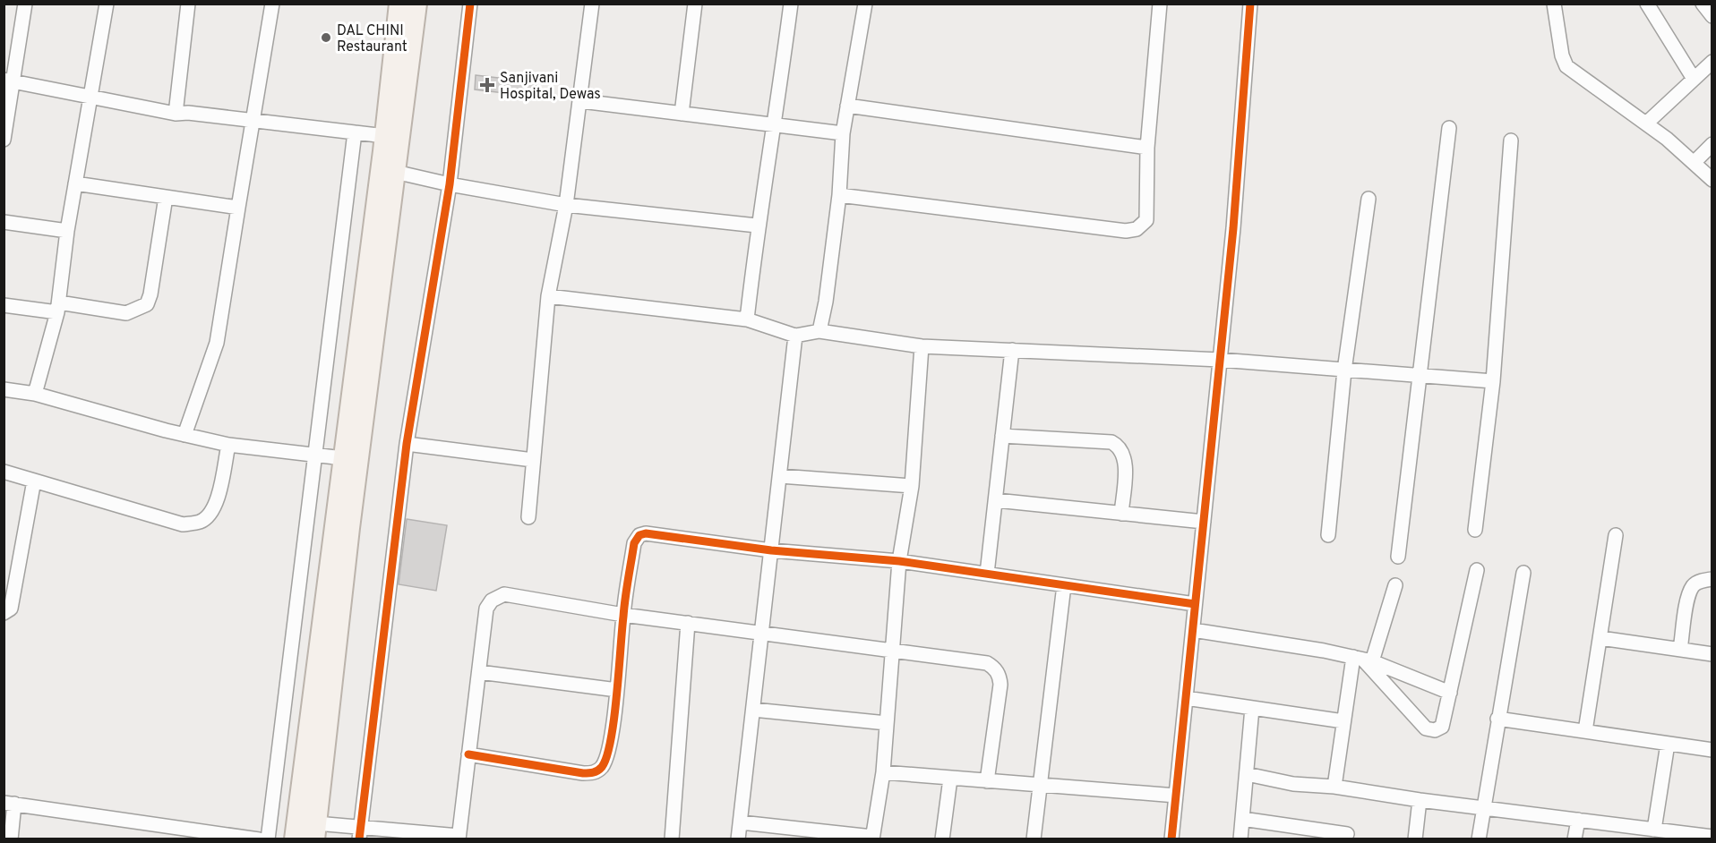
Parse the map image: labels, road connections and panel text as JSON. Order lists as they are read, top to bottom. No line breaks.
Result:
{"places":{"other":["DAL CHINI Restaurant"],"health":["Sanjivani Hospital, Dewas"]}}
